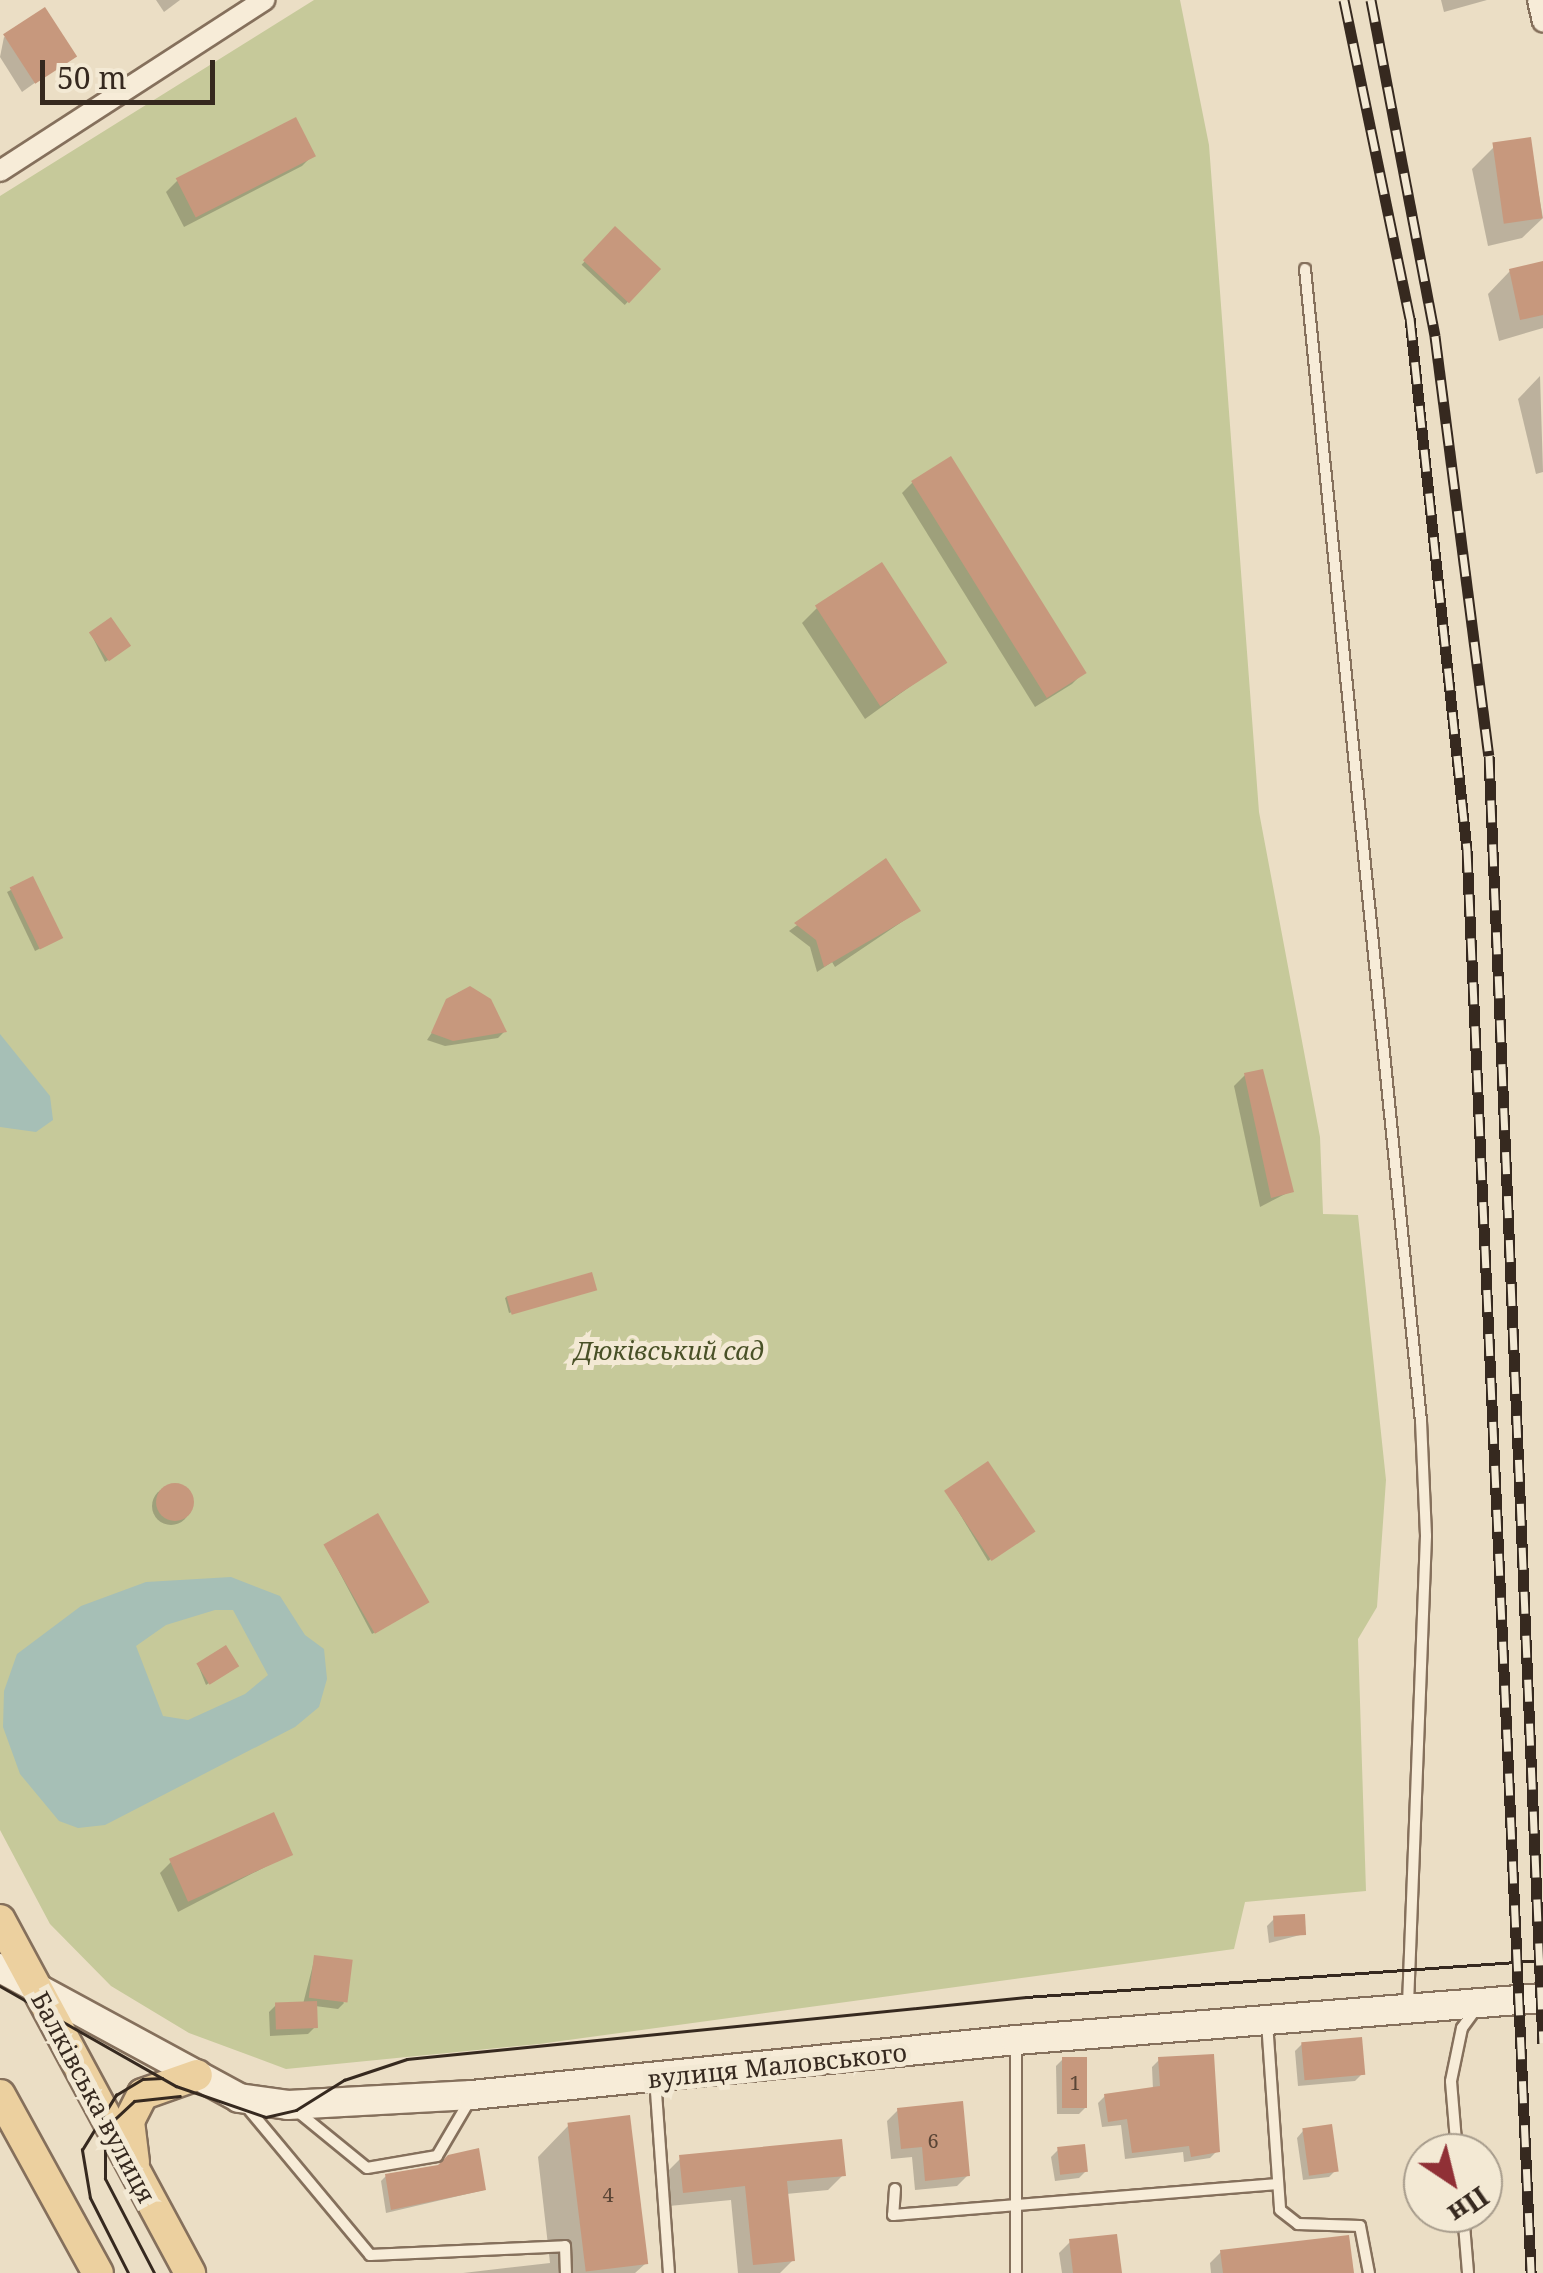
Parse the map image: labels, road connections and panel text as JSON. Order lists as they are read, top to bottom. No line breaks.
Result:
{"streets":{"main road":["Балківська вулиця"],"street":["вулиця Маловського"]},"crossings":[["вулиця Маловського","Балківська вулиця"]],"parks":["Дюківський сад"],"house_numbers":["1","6","4"],"scale_bar":"50 m","north":"bottom right"}
